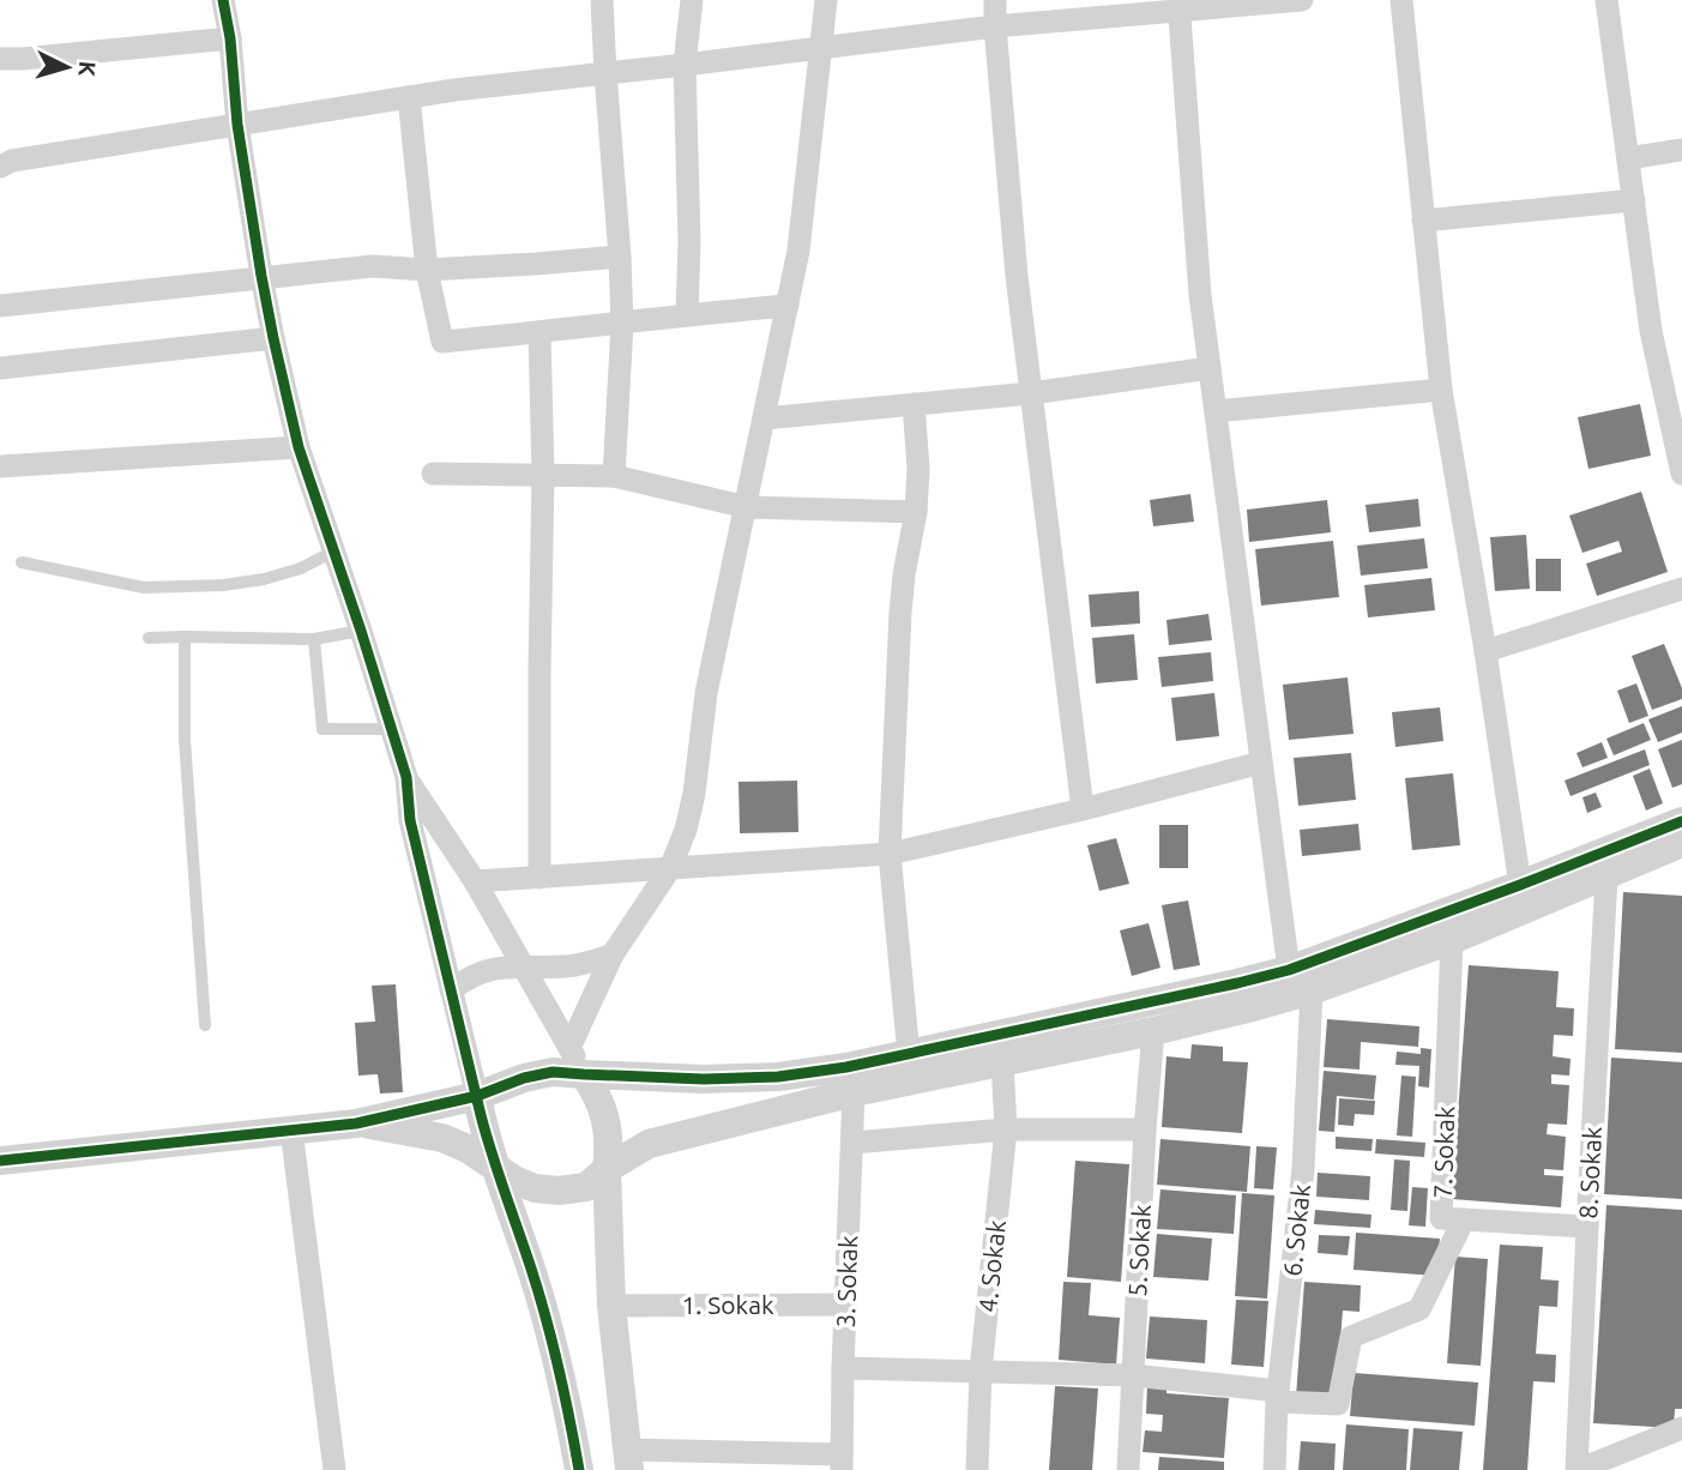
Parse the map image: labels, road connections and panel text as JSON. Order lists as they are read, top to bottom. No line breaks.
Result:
{"streets":{"street":["7. Sokak","8. Sokak","6. Sokak","5. Sokak","4. Sokak","3. Sokak","1. Sokak"]},"crossings":[["7. Sokak","8. Sokak"],["3. Sokak","1. Sokak"]],"north":"right"}
